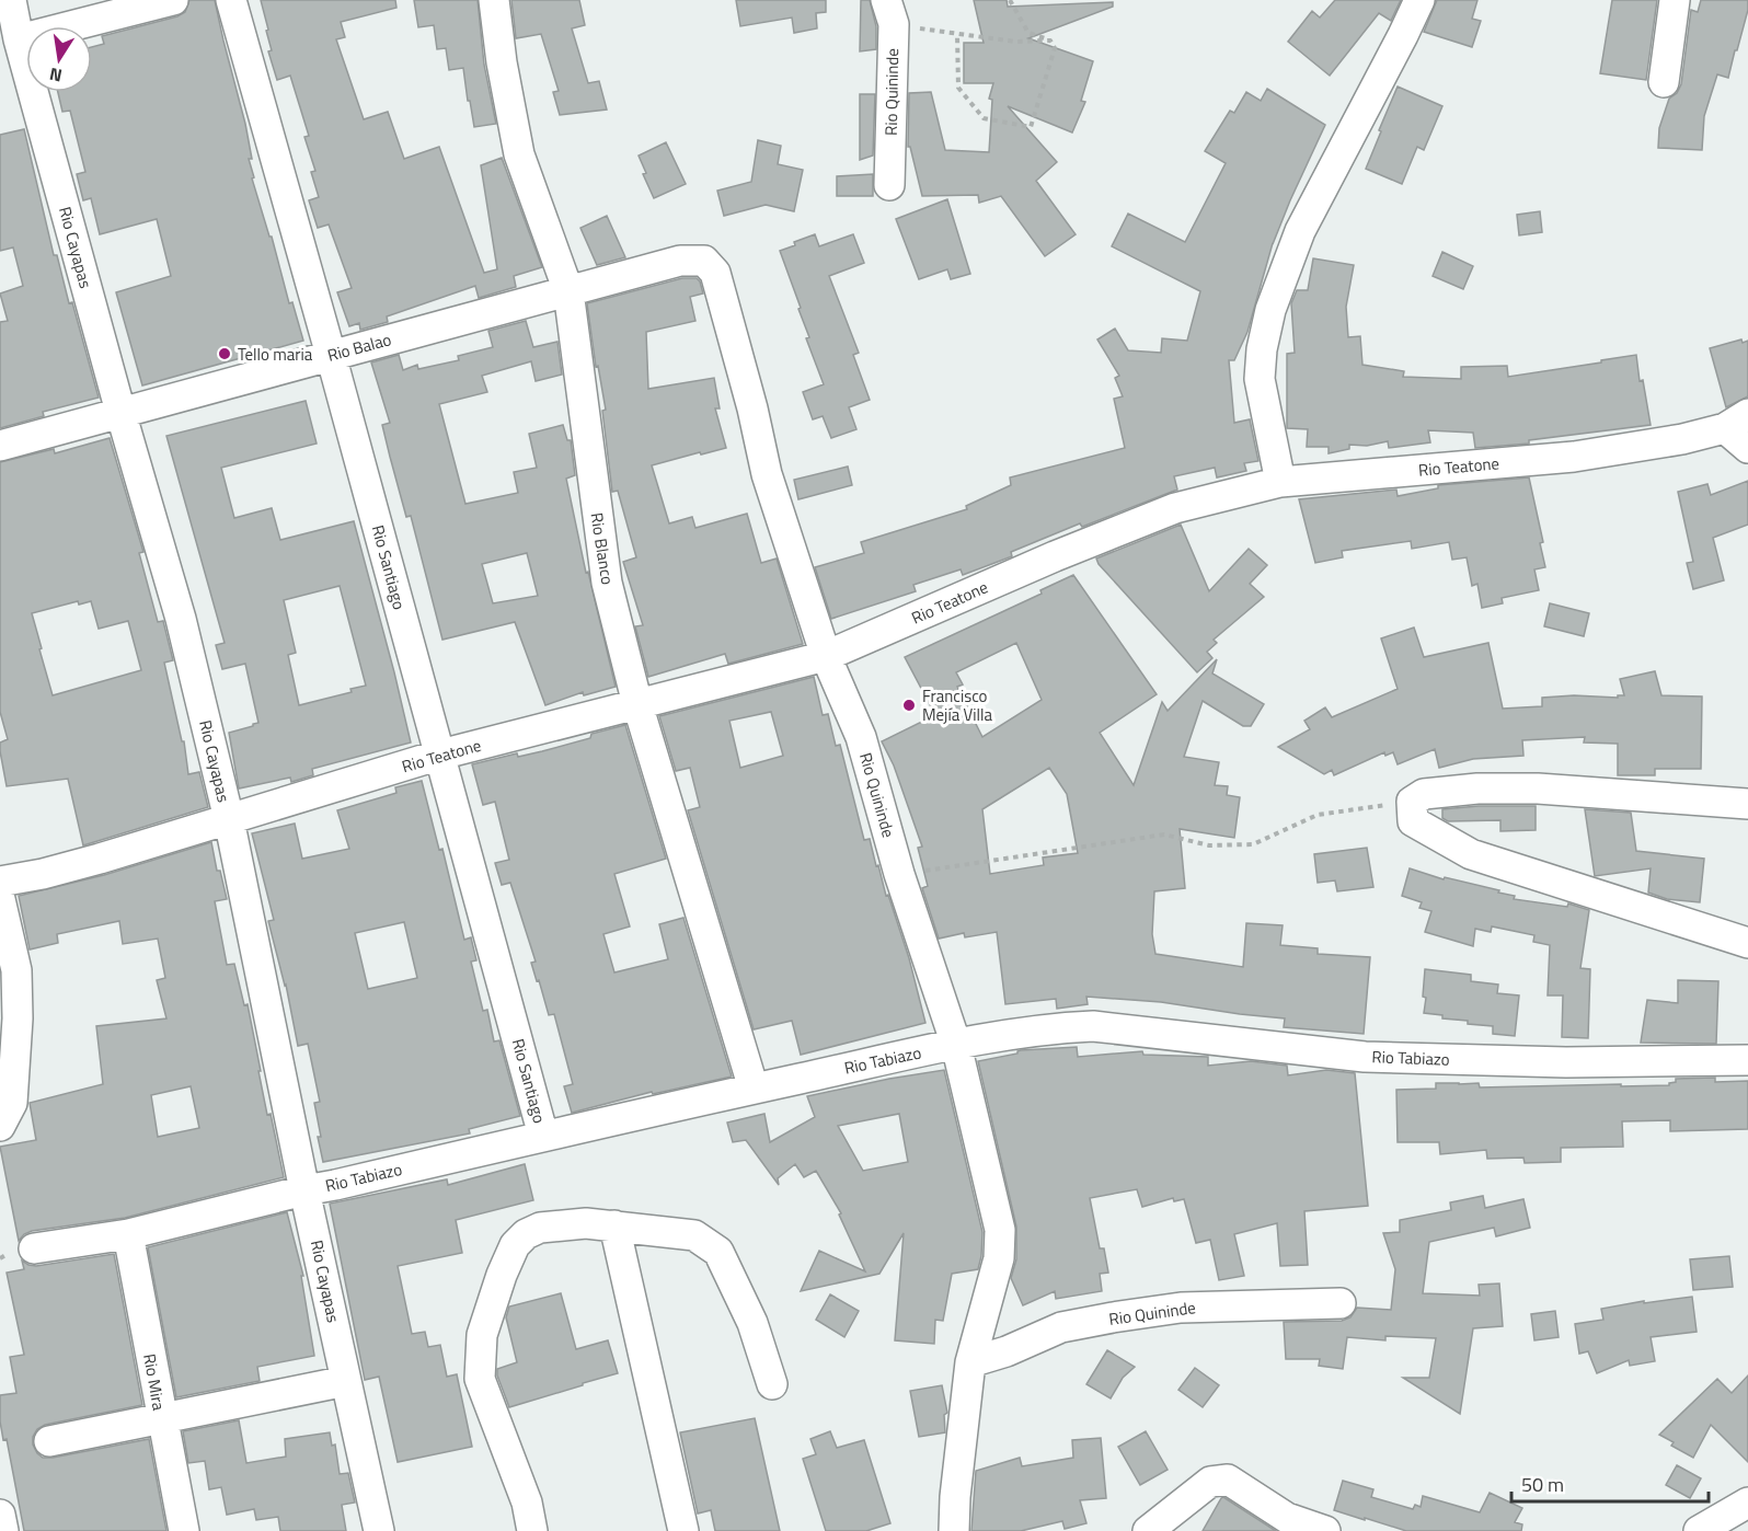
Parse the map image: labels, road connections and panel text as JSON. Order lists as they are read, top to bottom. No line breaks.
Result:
{"streets":{"street":["Rio Quininde","Rio Cayapas","Rio Balao","Rio Teatone","Rio Blanco","Rio Santiago","Rio Tabiazo","Rio Mira"]},"crossings":[["Rio Quininde","Rio Balao"],["Rio Quininde","Rio Teatone"],["Rio Quininde","Rio Tabiazo"],["Rio Cayapas","Rio Balao"],["Rio Cayapas","Rio Teatone"],["Rio Cayapas","Rio Tabiazo"],["Rio Balao","Rio Blanco"],["Rio Balao","Rio Santiago"],["Rio Teatone","Rio Blanco"],["Rio Teatone","Rio Santiago"],["Rio Blanco","Rio Tabiazo"],["Rio Santiago","Rio Tabiazo"],["Rio Tabiazo","Rio Mira"]],"places":["Tello maria","Francisco Mejía Villa"],"scale_bar":"50 m","north":"bottom"}
